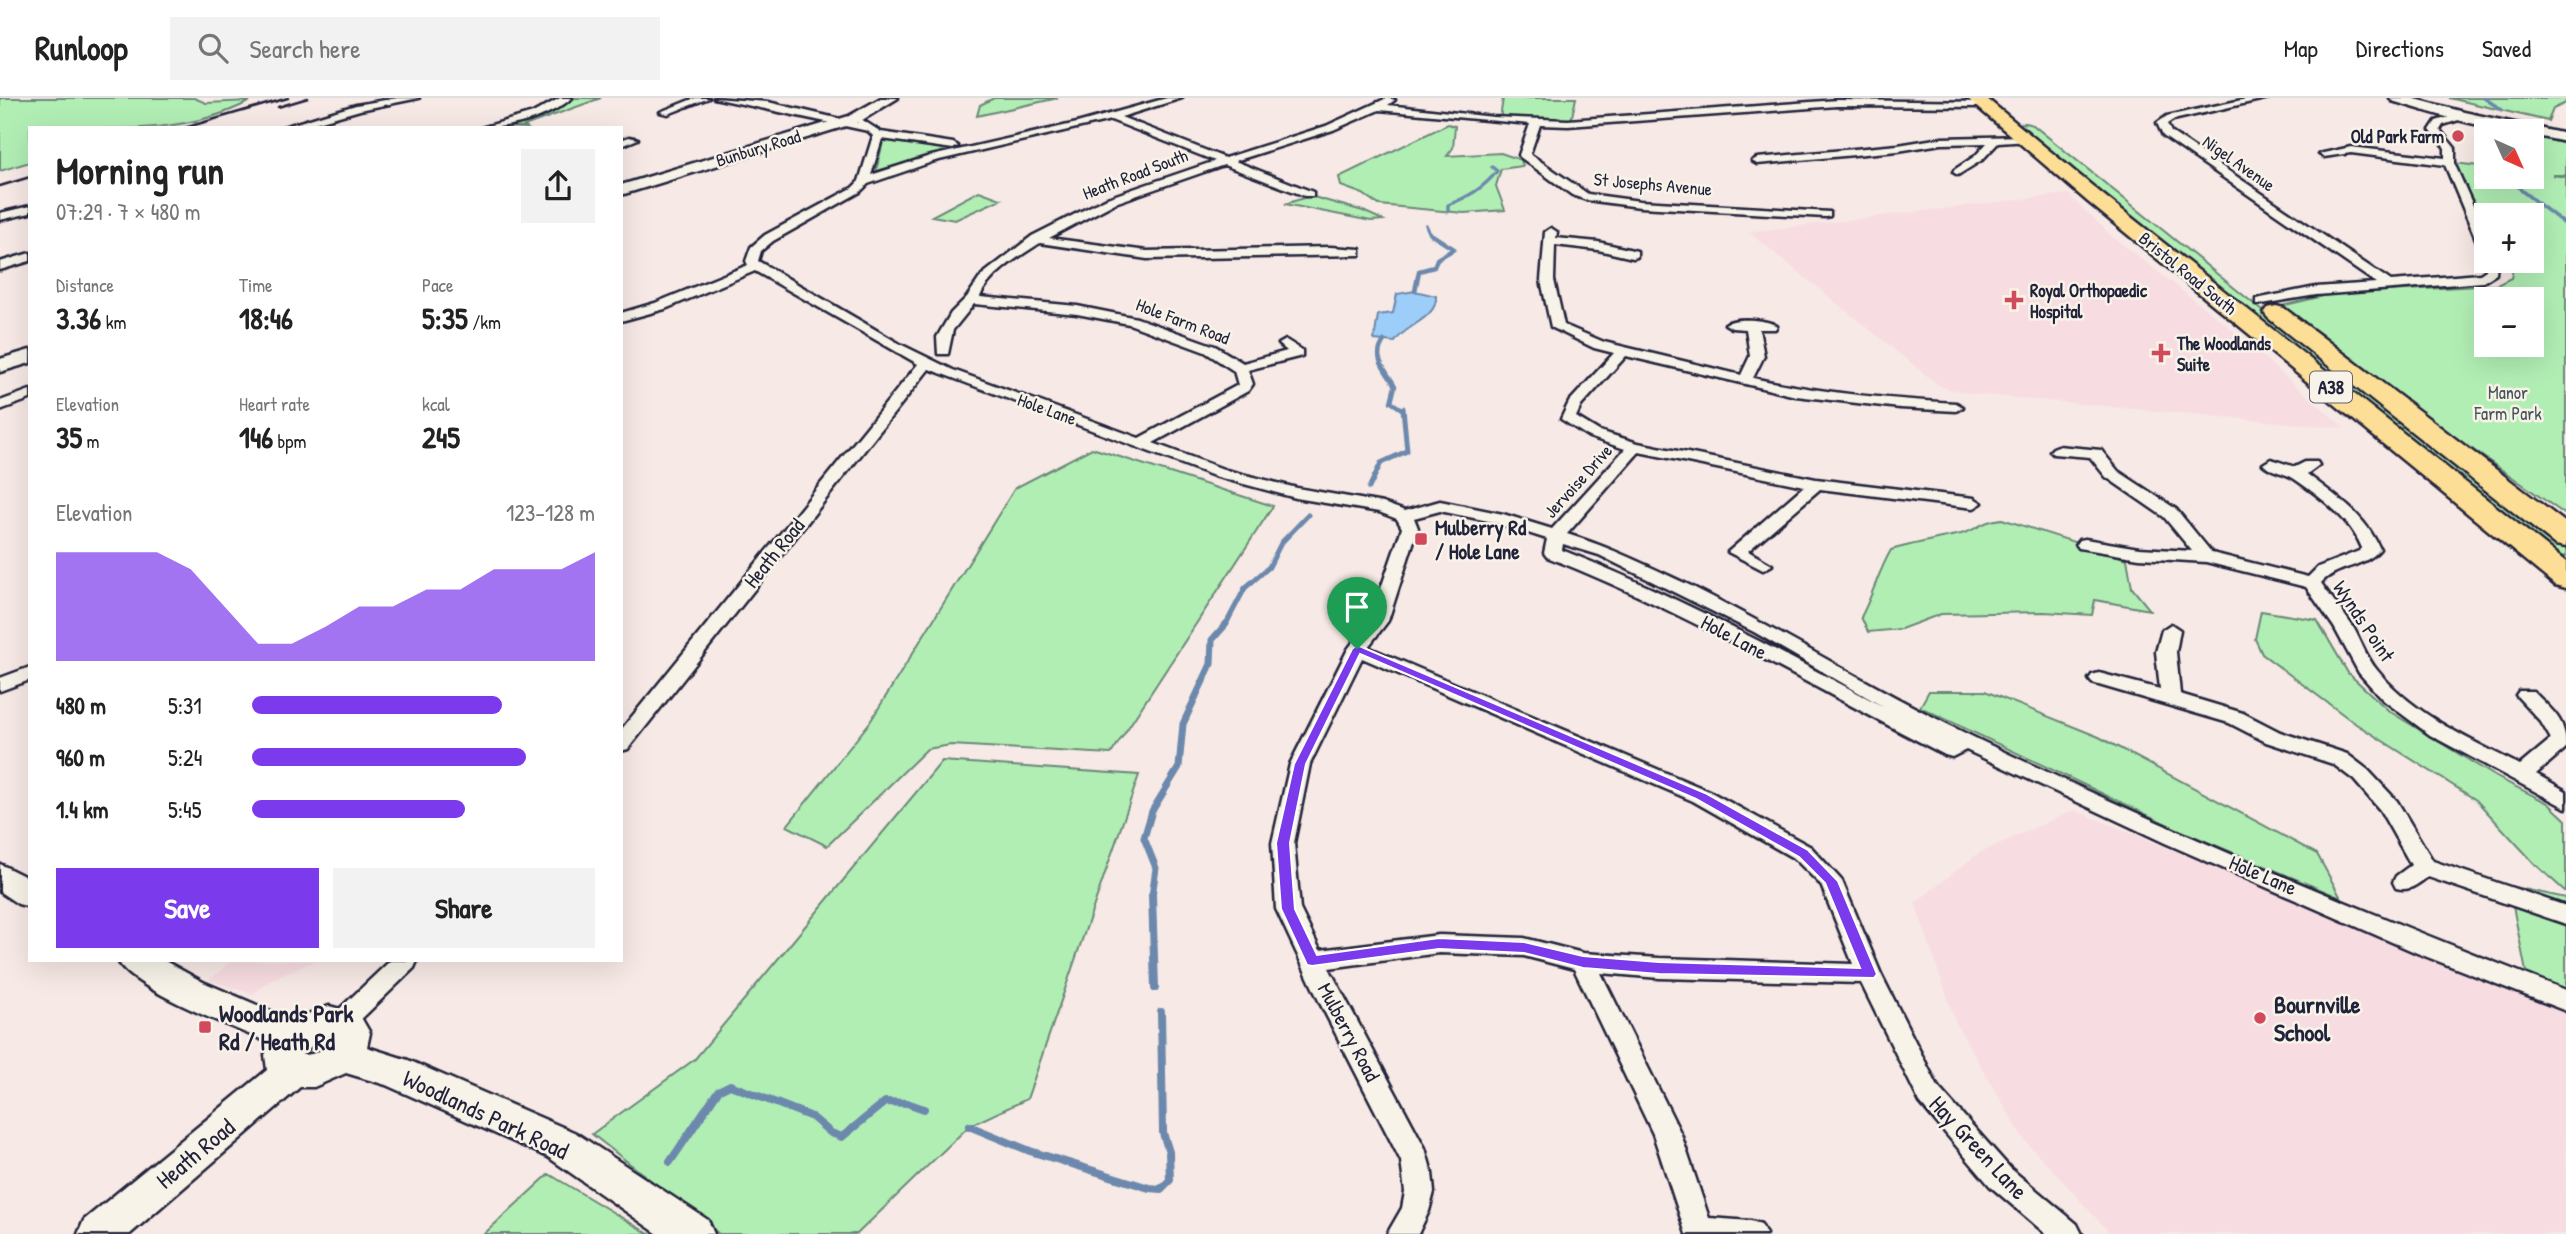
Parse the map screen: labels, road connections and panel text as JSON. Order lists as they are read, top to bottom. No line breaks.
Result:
{"streets":{"highway":["Bristol Road South","A38"],"main road":["Bunbury Road","Heath Road","Woodlands Park Road"],"street":["Nigel Avenue","Heath Road South","St Josephs Avenue","Hole Farm Road","Hole Lane","Jervoise Drive","Wynds Point","Mulberry Road","Hay Green Lane"]},"crossings":[["Heath Road South","Hole Farm Road"],["Hole Farm Road","Hole Lane"],["Hole Lane","Jervoise Drive"],["Hole Lane","Heath Road"],["Hole Lane","Mulberry Road"],["Mulberry Road","Hay Green Lane"]],"parks":["Manor Farm Park"],"places":{"other":["Old Park Farm","Bournville School"],"health":["Royal Orthopaedic Hospital","The Woodlands Suite"],"transit":["Mulberry Rd / Hole Lane","Woodlands Park Rd / Heath Rd"]},"north":"bottom right","page":{"header":"Runloop","search":"Search here","nav":["Map","Directions","Saved"],"map_buttons":["+","−"],"heading":["Morning run","07:29 · 7 × 480 m"],"stats":[["Distance","3.36 km"],["Time","18:46"],["Pace","5:35 /km"],["Elevation","35 m"],["Heart rate","146 bpm"],["kcal","245"]],"chart":["Elevation","123–128 m"],"list":[{"name":"480 m","note":"5:31"},{"name":"960 m","note":"5:24"},{"name":"1.4 km","note":"5:45"}],"buttons":["Save","Share"]}}
